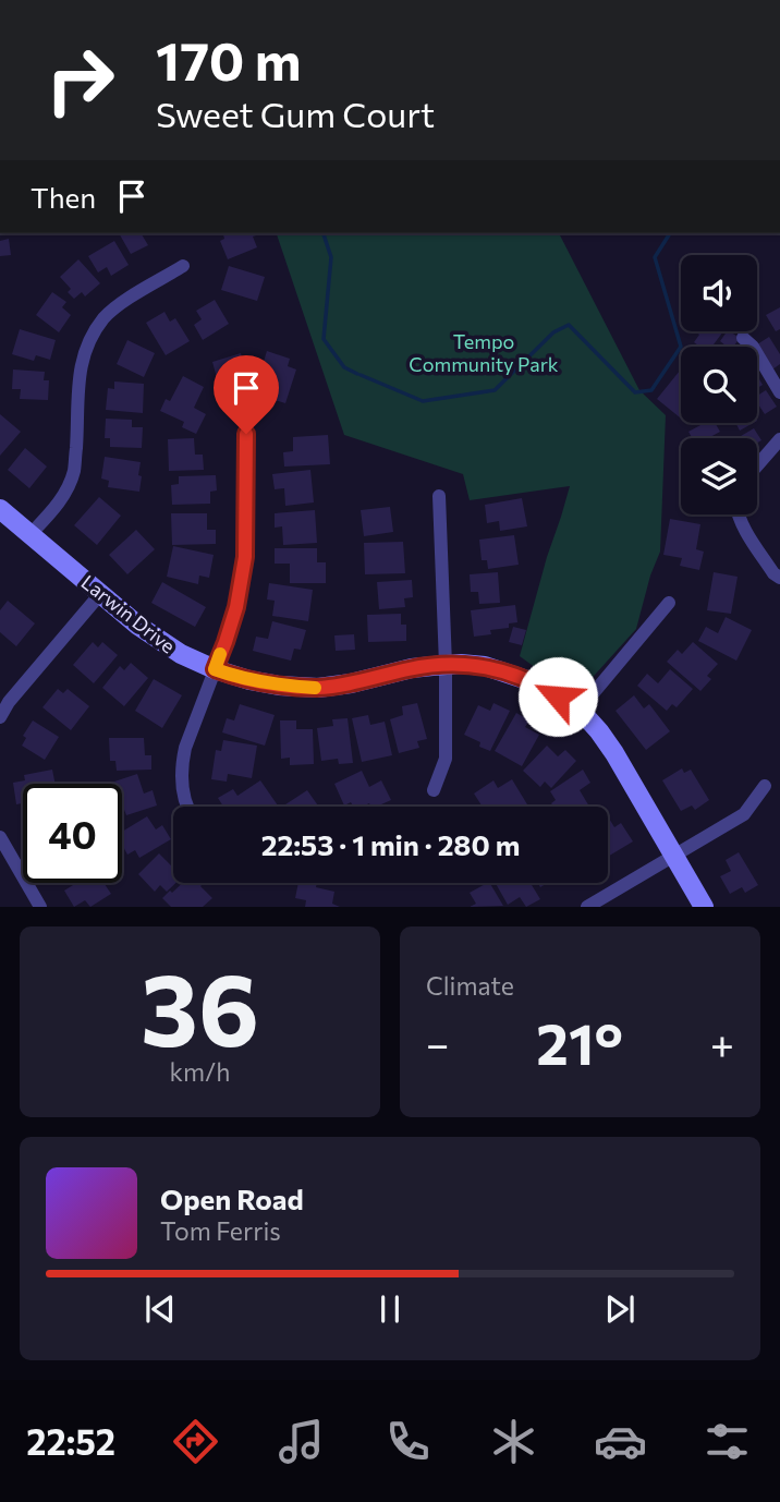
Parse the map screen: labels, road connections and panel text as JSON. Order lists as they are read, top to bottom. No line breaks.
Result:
{"streets":{"street":["Larwin Drive"]},"parks":["Tempo Community Park"],"page":{"turn":["170 m","Sweet Gum Court"],"then":"Then","limit":"40","trip":"22:53 · 1 min · 280 m","tile":[["36","km/h"],"Climate"],"heat":["−","21°","+"],"song":["Open Road","Tom Ferris"],"tabs":"22:52"}}
